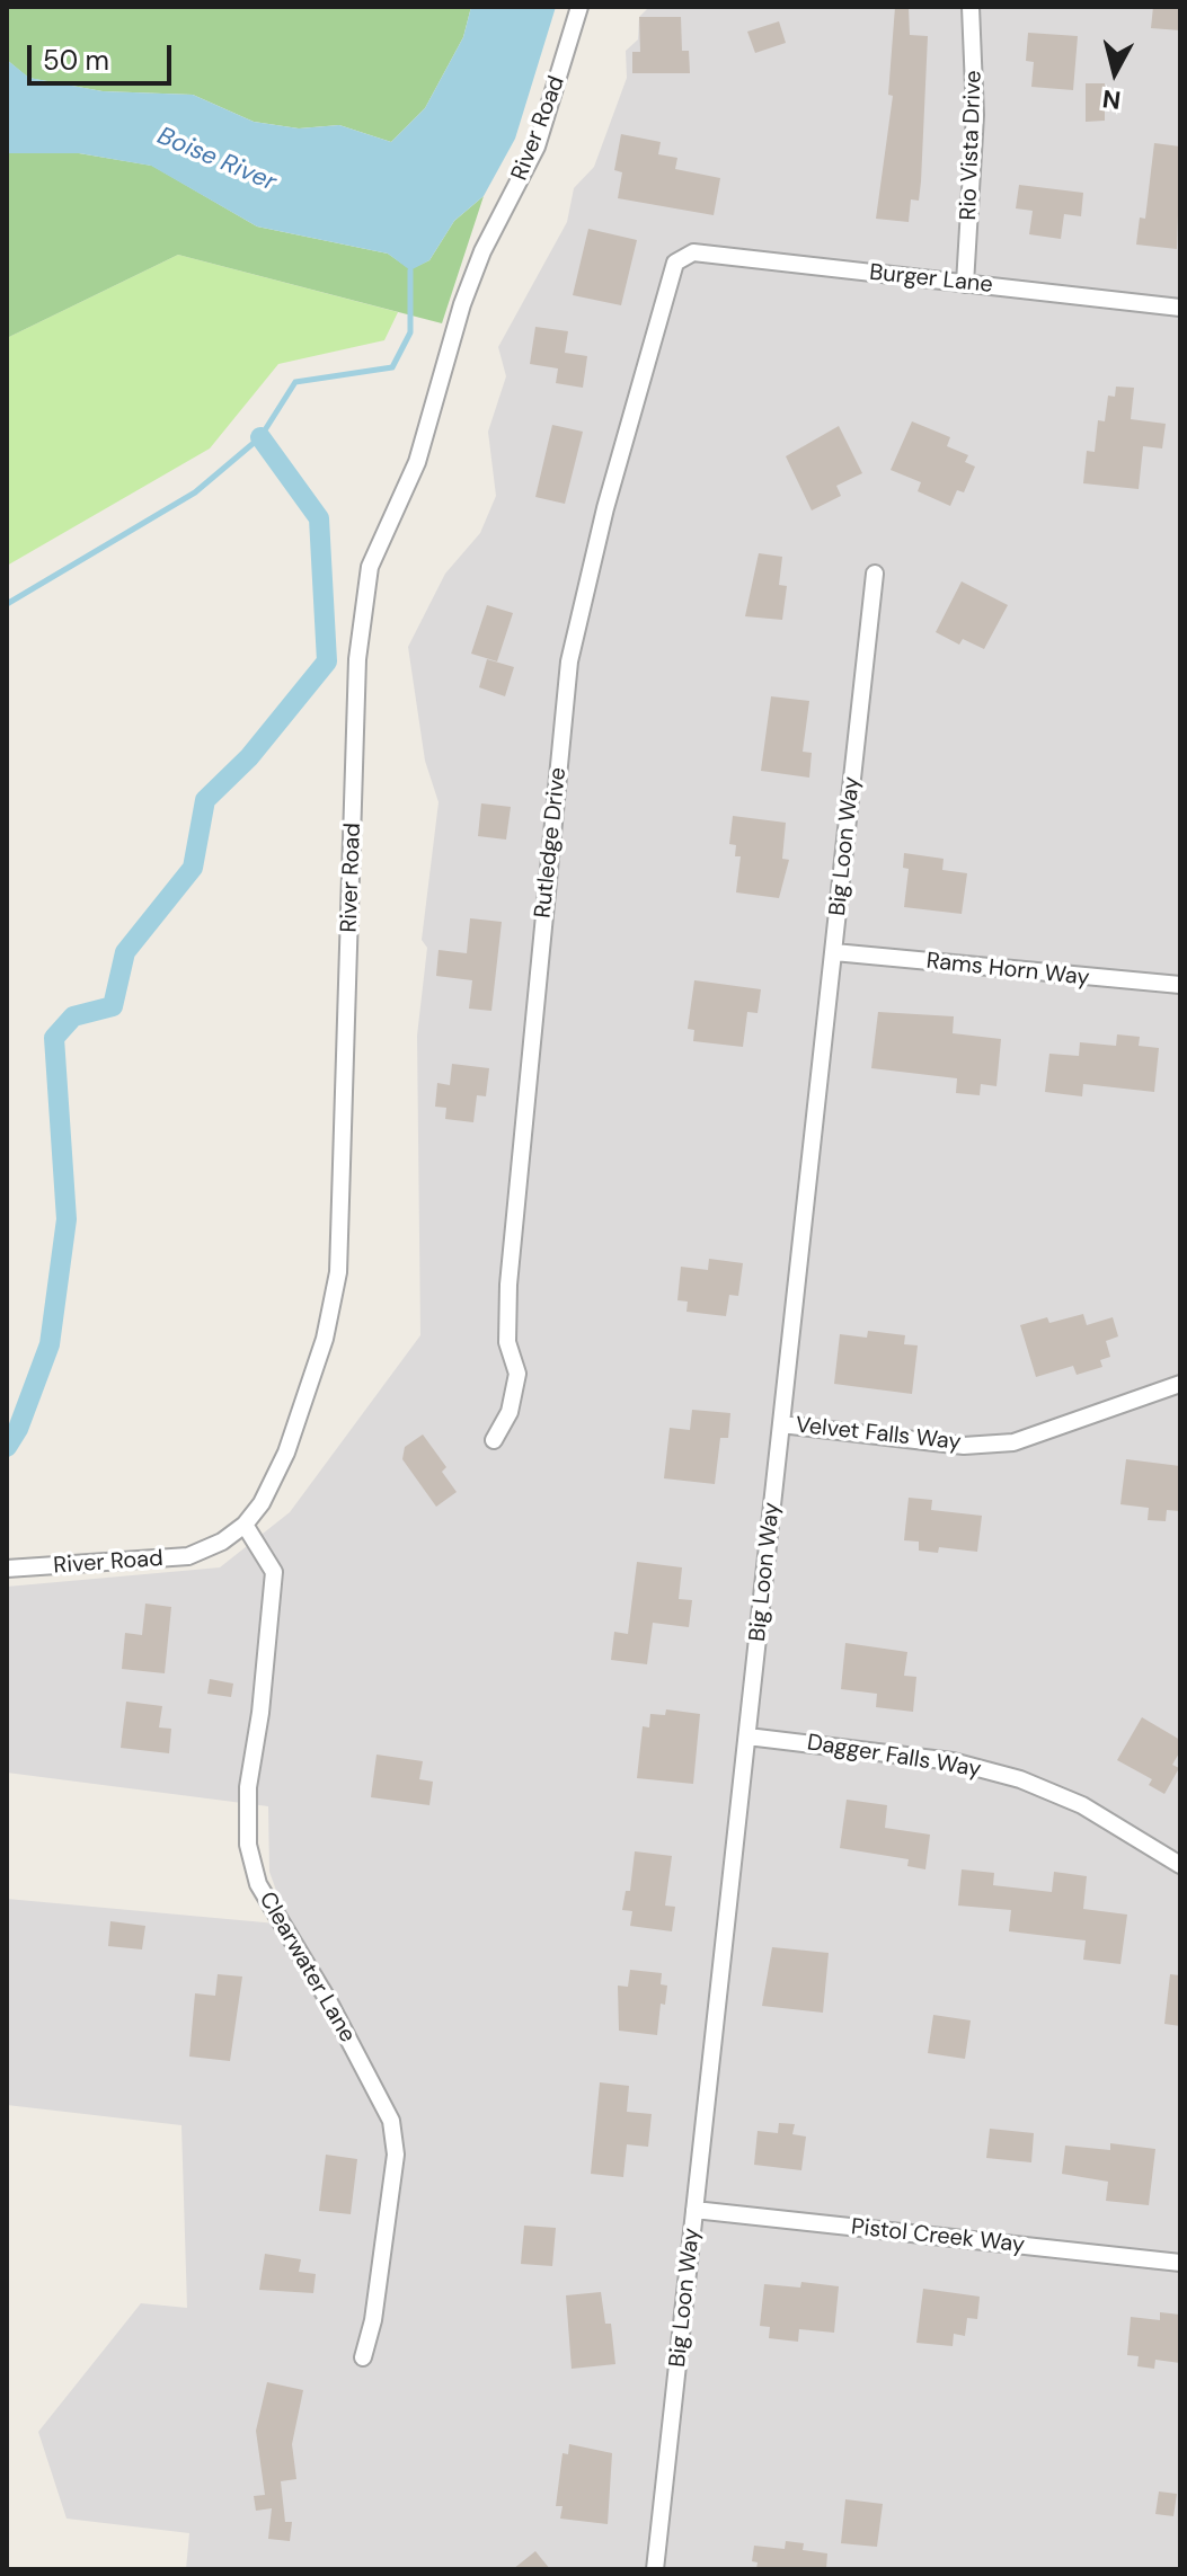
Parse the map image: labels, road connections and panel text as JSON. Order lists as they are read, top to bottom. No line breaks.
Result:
{"streets":{"street":["River Road","Rio Vista Drive","Burger Lane","Rutledge Drive","Big Loon Way","Rams Horn Way","Velvet Falls Way","Dagger Falls Way","Clearwater Lane","Pistol Creek Way"]},"crossings":[["River Road","Clearwater Lane"],["Rio Vista Drive","Burger Lane"],["Burger Lane","Rutledge Drive"],["Big Loon Way","Rams Horn Way"],["Big Loon Way","Velvet Falls Way"],["Big Loon Way","Dagger Falls Way"],["Big Loon Way","Pistol Creek Way"]],"water":["Boise River"],"scale_bar":"50 m","north":"bottom"}
